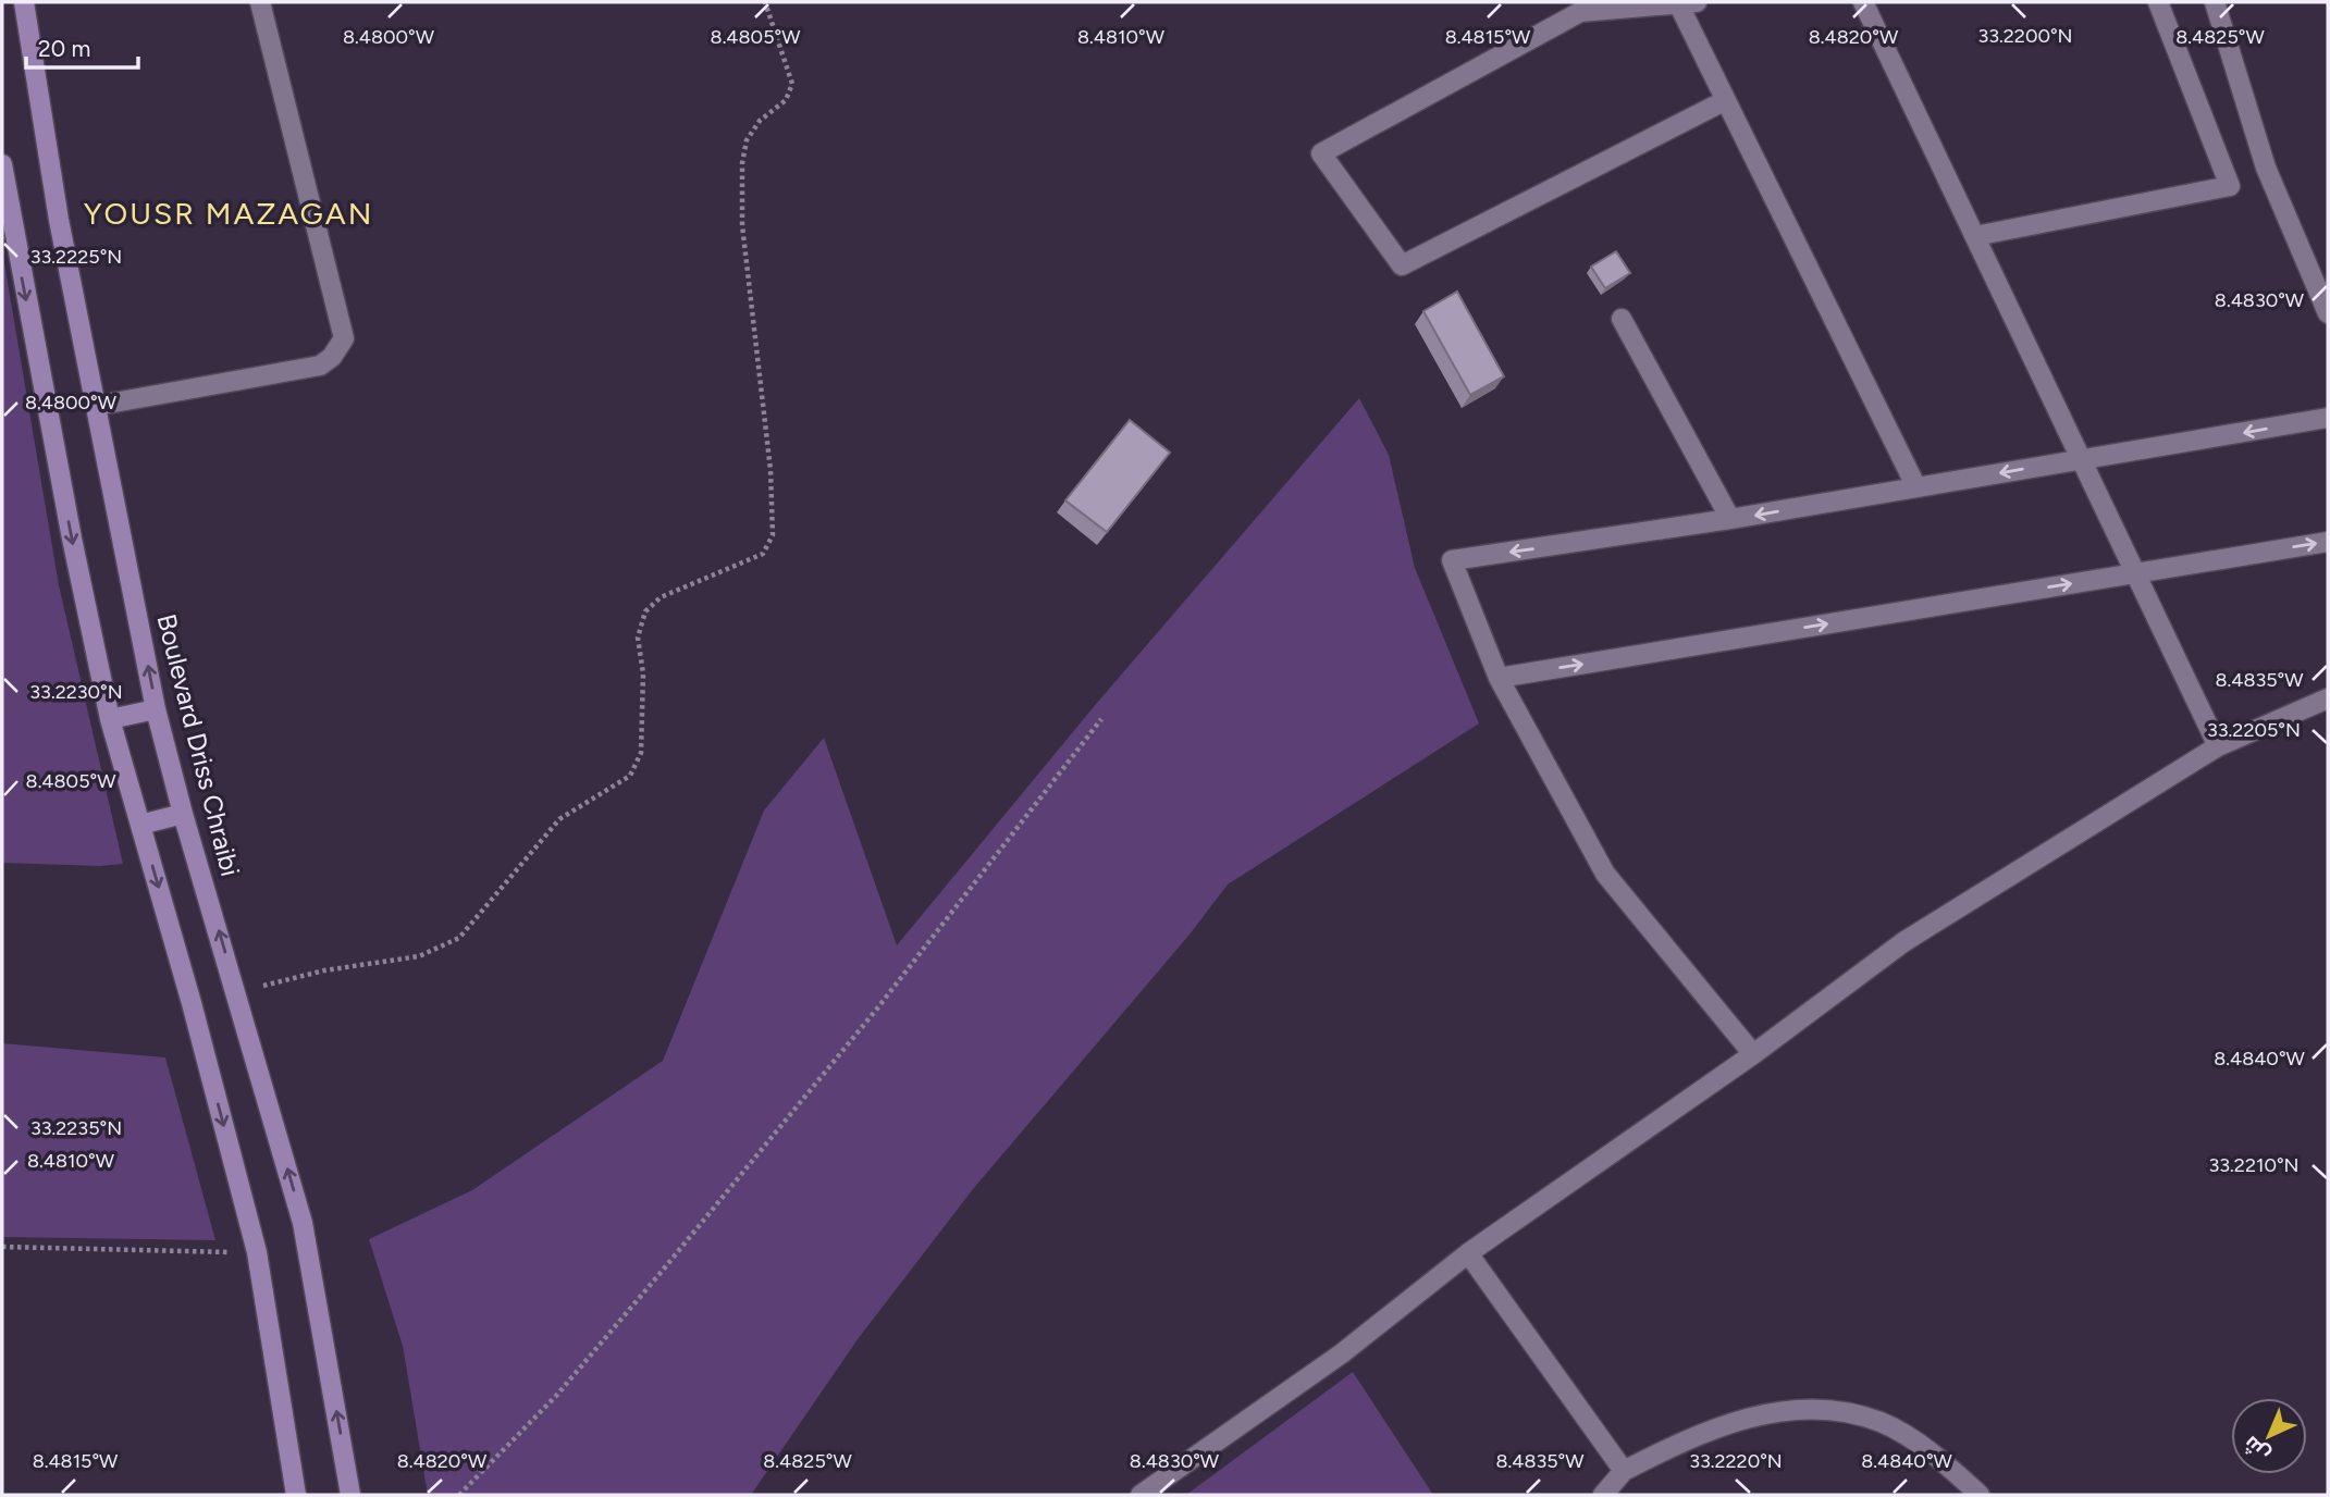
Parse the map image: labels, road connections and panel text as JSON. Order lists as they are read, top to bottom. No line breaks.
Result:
{"streets":{"main road":["Boulevard Driss Chraibi"]},"districts":["YOUSR MAZAGAN"],"scale_bar":"20 m","north":"bottom left","coordinates":["33.2200°N","8.4805°W","8.4810°W","8.4800°W","8.4815°W","8.4820°W","8.4825°W","33.2225°N","8.4830°W","8.4835°W","33.2230°N","33.2205°N","8.4840°W","33.2235°N","33.2210°N","33.2220°N"]}
